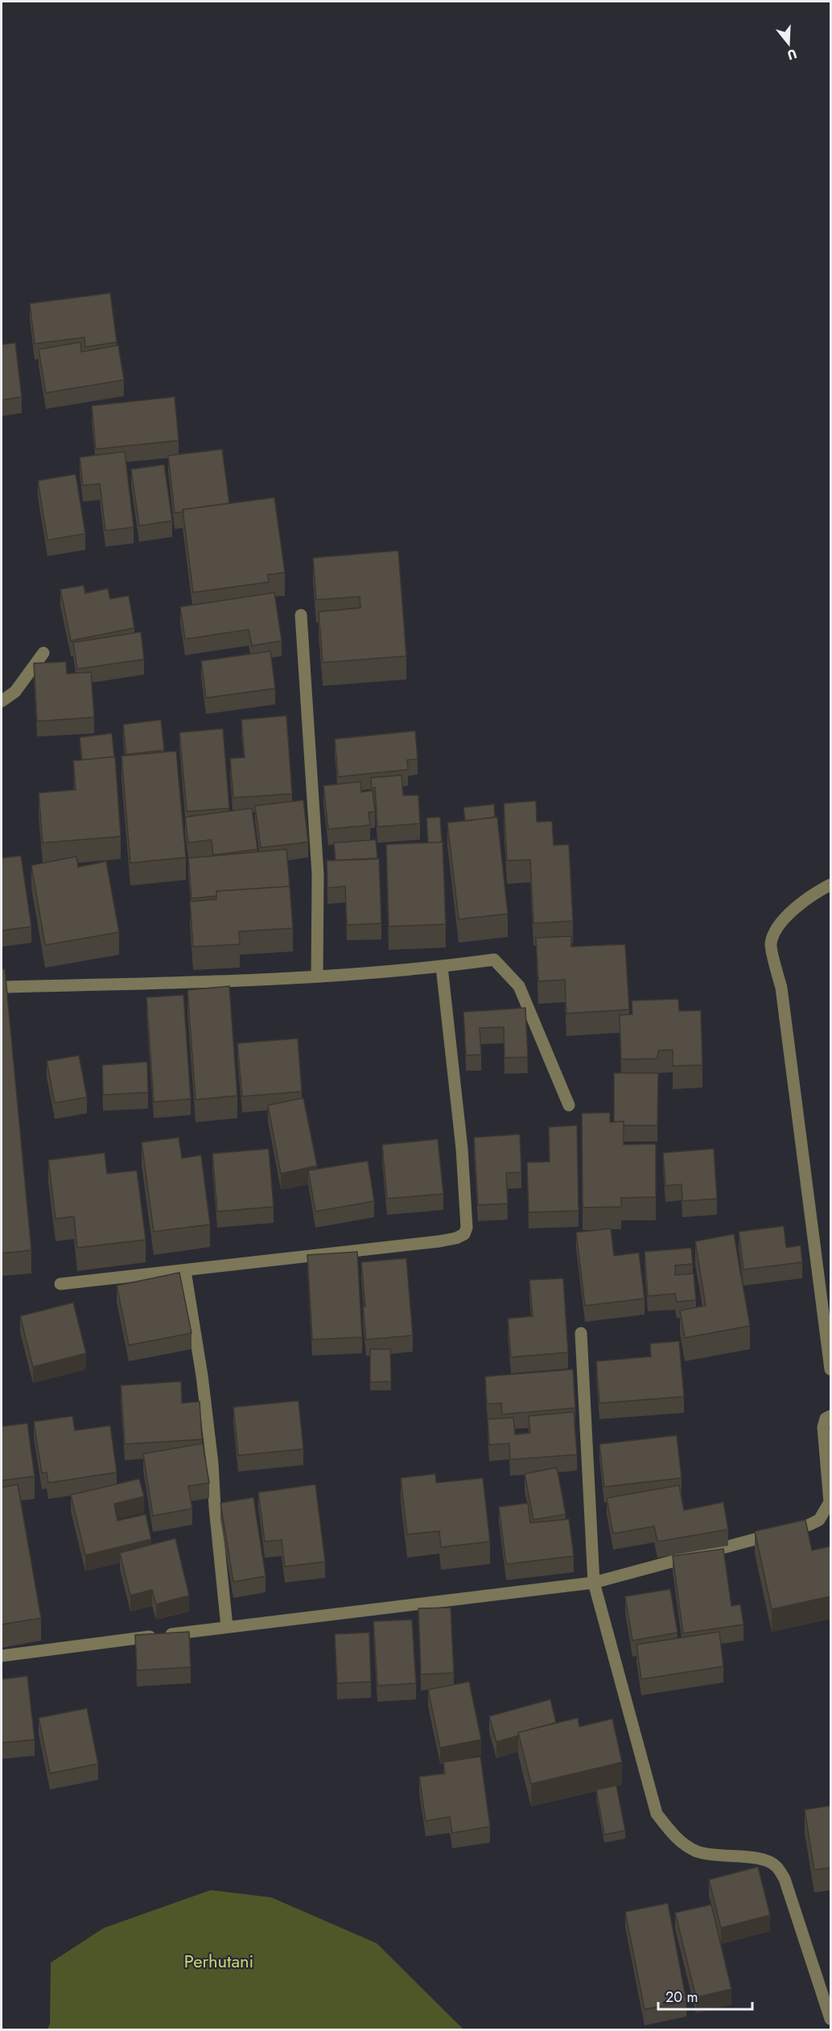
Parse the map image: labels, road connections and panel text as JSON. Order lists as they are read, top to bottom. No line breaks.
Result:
{"parks":["Perhutani"],"scale_bar":"20 m","north":"bottom"}
